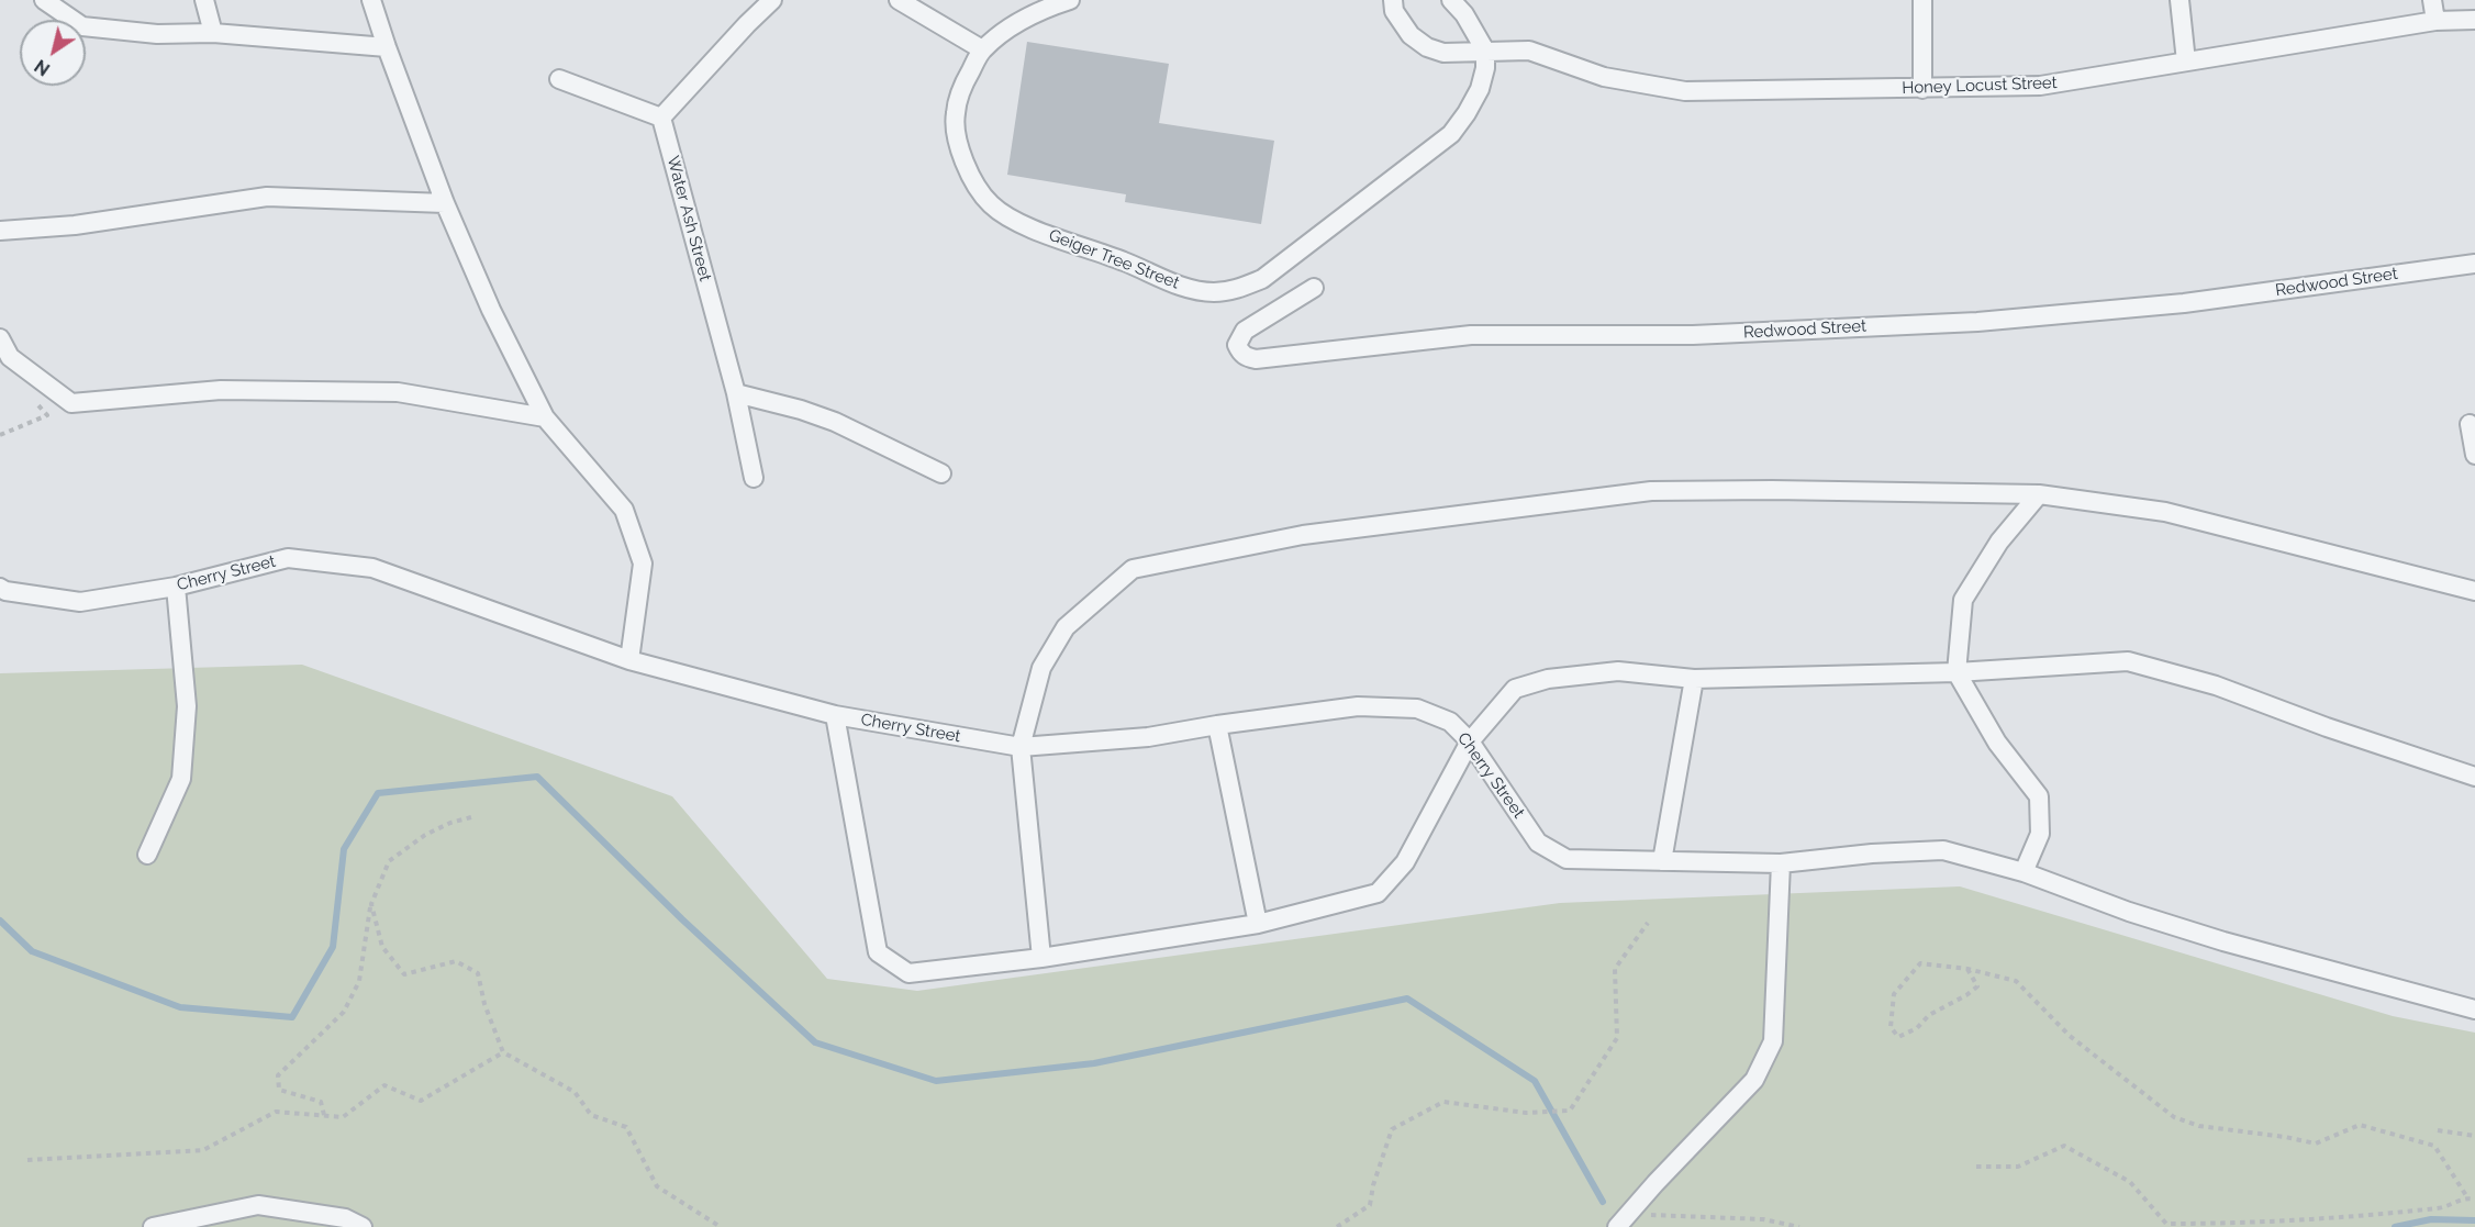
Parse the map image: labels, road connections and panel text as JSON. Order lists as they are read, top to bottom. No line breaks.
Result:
{"streets":{"street":["Honey Locust Street","Water Ash Street","Geiger Tree Street","Redwood Street","Cherry Street"]},"crossings":[["Honey Locust Street","Geiger Tree Street"]],"north":"bottom left"}
